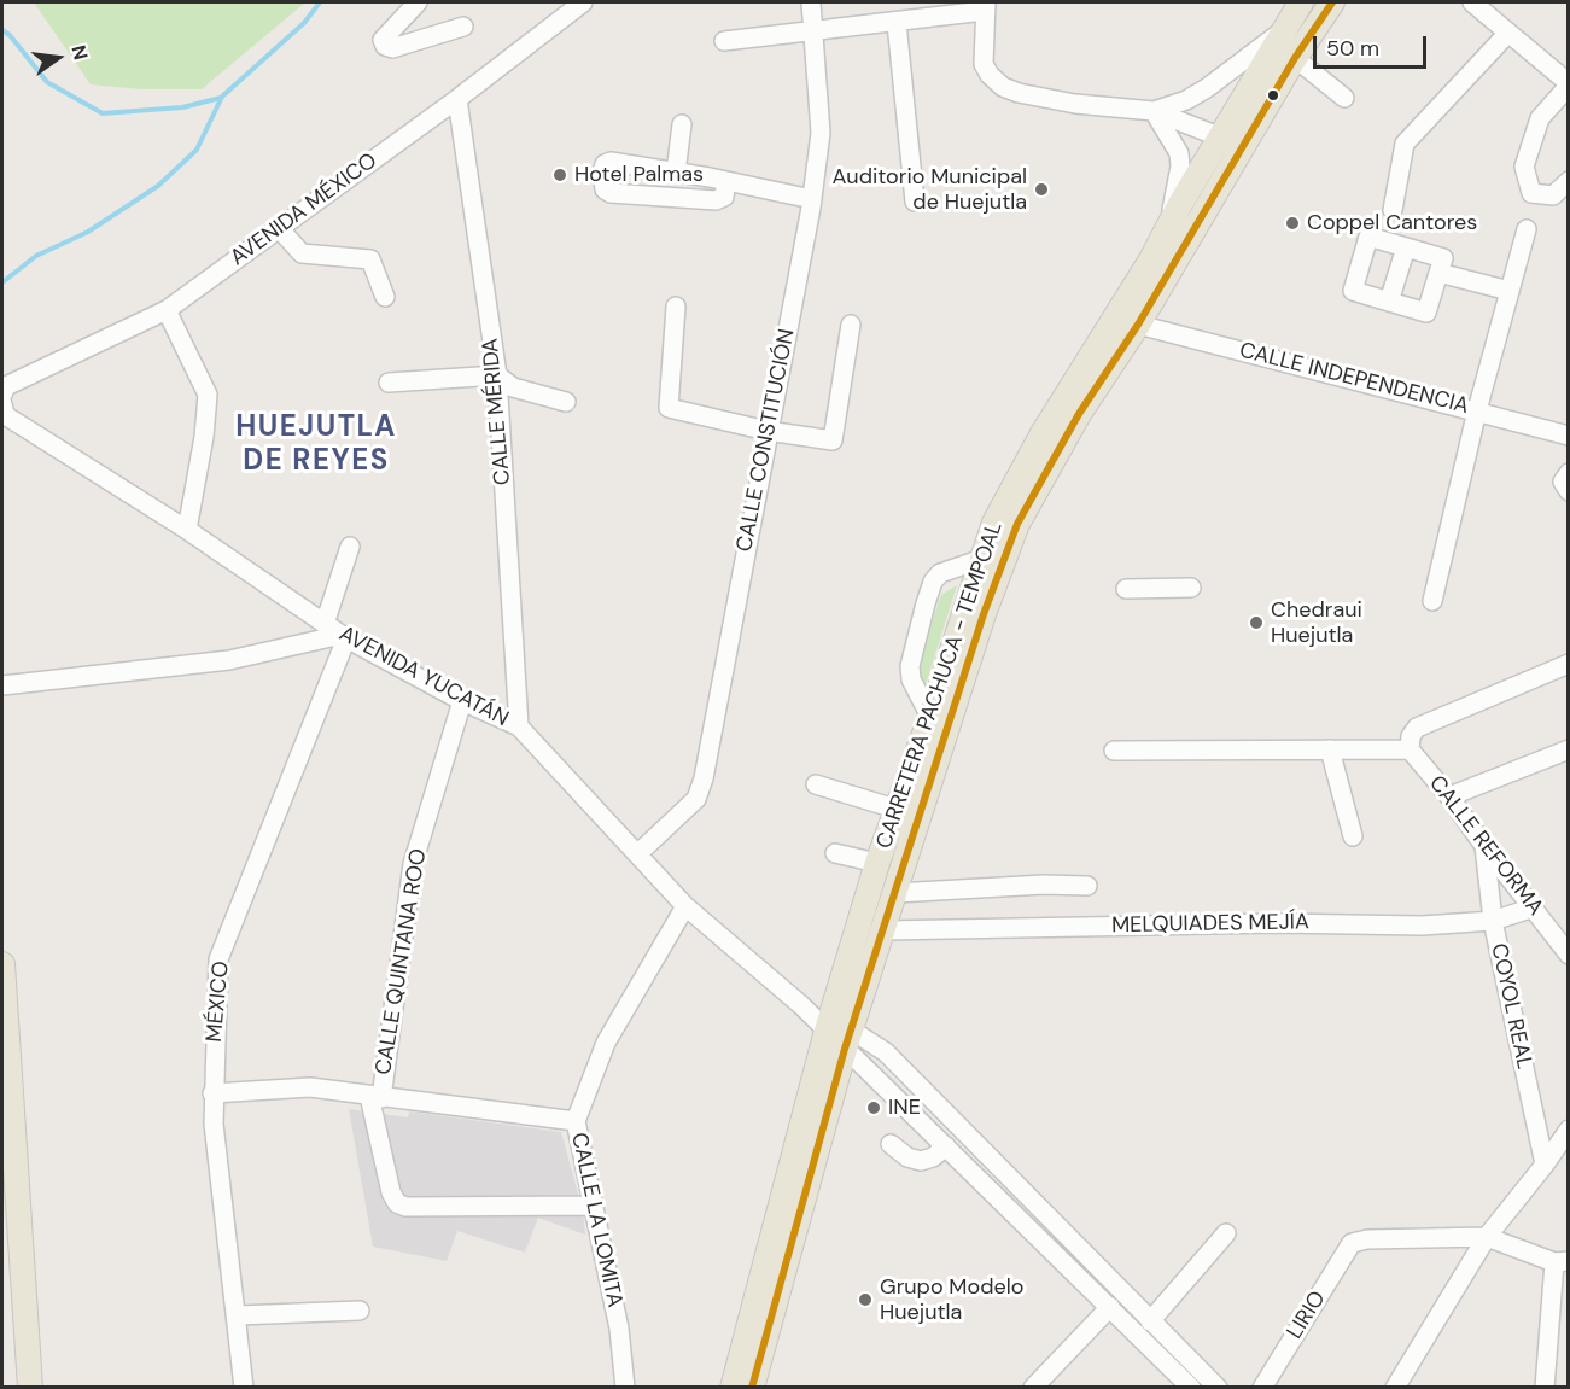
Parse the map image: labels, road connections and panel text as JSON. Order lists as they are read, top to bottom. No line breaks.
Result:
{"streets":{"main road":["CARRETERA PACHUCA - TEMPOAL"],"street":["AVENIDA MÉXICO","CALLE INDEPENDENCIA","CALLE MÉRIDA","CALLE CONSTITUCIÓN","AVENIDA YUCATÁN","CALLE REFORMA","MELQUIADES MEJÍA","CALLE QUINTANA ROO","MÉXICO","COYOL REAL","CALLE LA LOMITA","LIRIO"]},"crossings":[["AVENIDA MÉXICO","CALLE MÉRIDA"],["AVENIDA MÉXICO","AVENIDA YUCATÁN"],["CALLE INDEPENDENCIA","CARRETERA PACHUCA - TEMPOAL"],["CALLE MÉRIDA","AVENIDA YUCATÁN"],["CALLE CONSTITUCIÓN","AVENIDA YUCATÁN"],["AVENIDA YUCATÁN","CARRETERA PACHUCA - TEMPOAL"],["AVENIDA YUCATÁN","CALLE QUINTANA ROO"],["AVENIDA YUCATÁN","MÉXICO"],["AVENIDA YUCATÁN","CALLE LA LOMITA"],["CARRETERA PACHUCA - TEMPOAL","MELQUIADES MEJÍA"],["CALLE REFORMA","MELQUIADES MEJÍA"],["CALLE REFORMA","COYOL REAL"],["MELQUIADES MEJÍA","COYOL REAL"]],"districts":["HUEJUTLA DE REYES"],"places":["Hotel Palmas","Auditorio Municipal de Huejutla","Coppel Cantores","Chedraui Huejutla","INE","Grupo Modelo Huejutla"],"scale_bar":"50 m","north":"right"}
